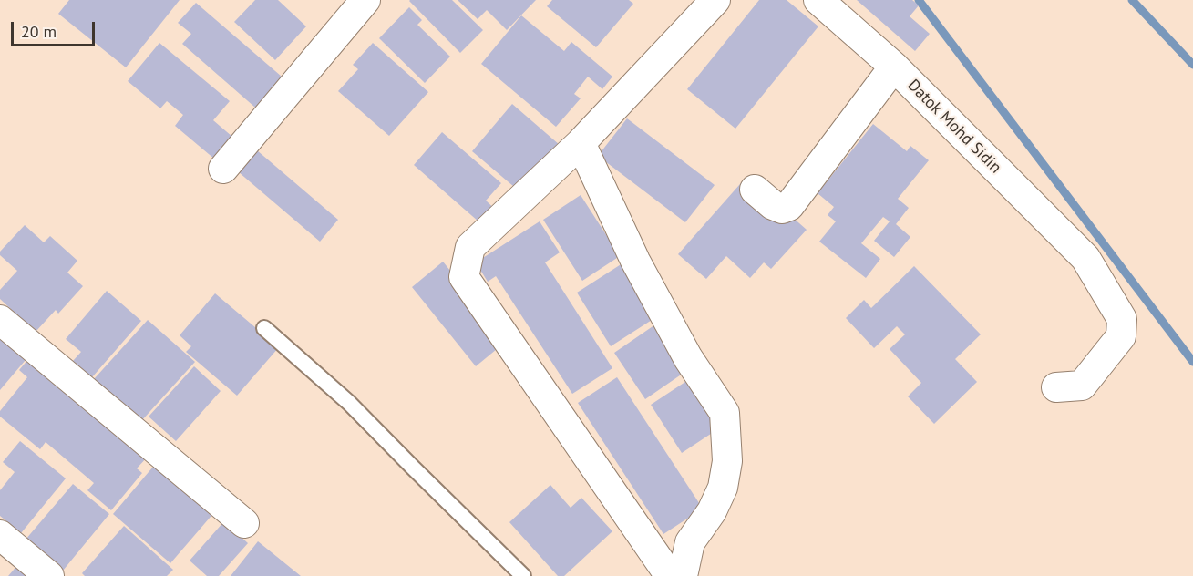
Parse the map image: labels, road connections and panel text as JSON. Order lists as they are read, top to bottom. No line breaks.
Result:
{"streets":{"street":["Datok Mohd Sidin"]},"scale_bar":"20 m"}
